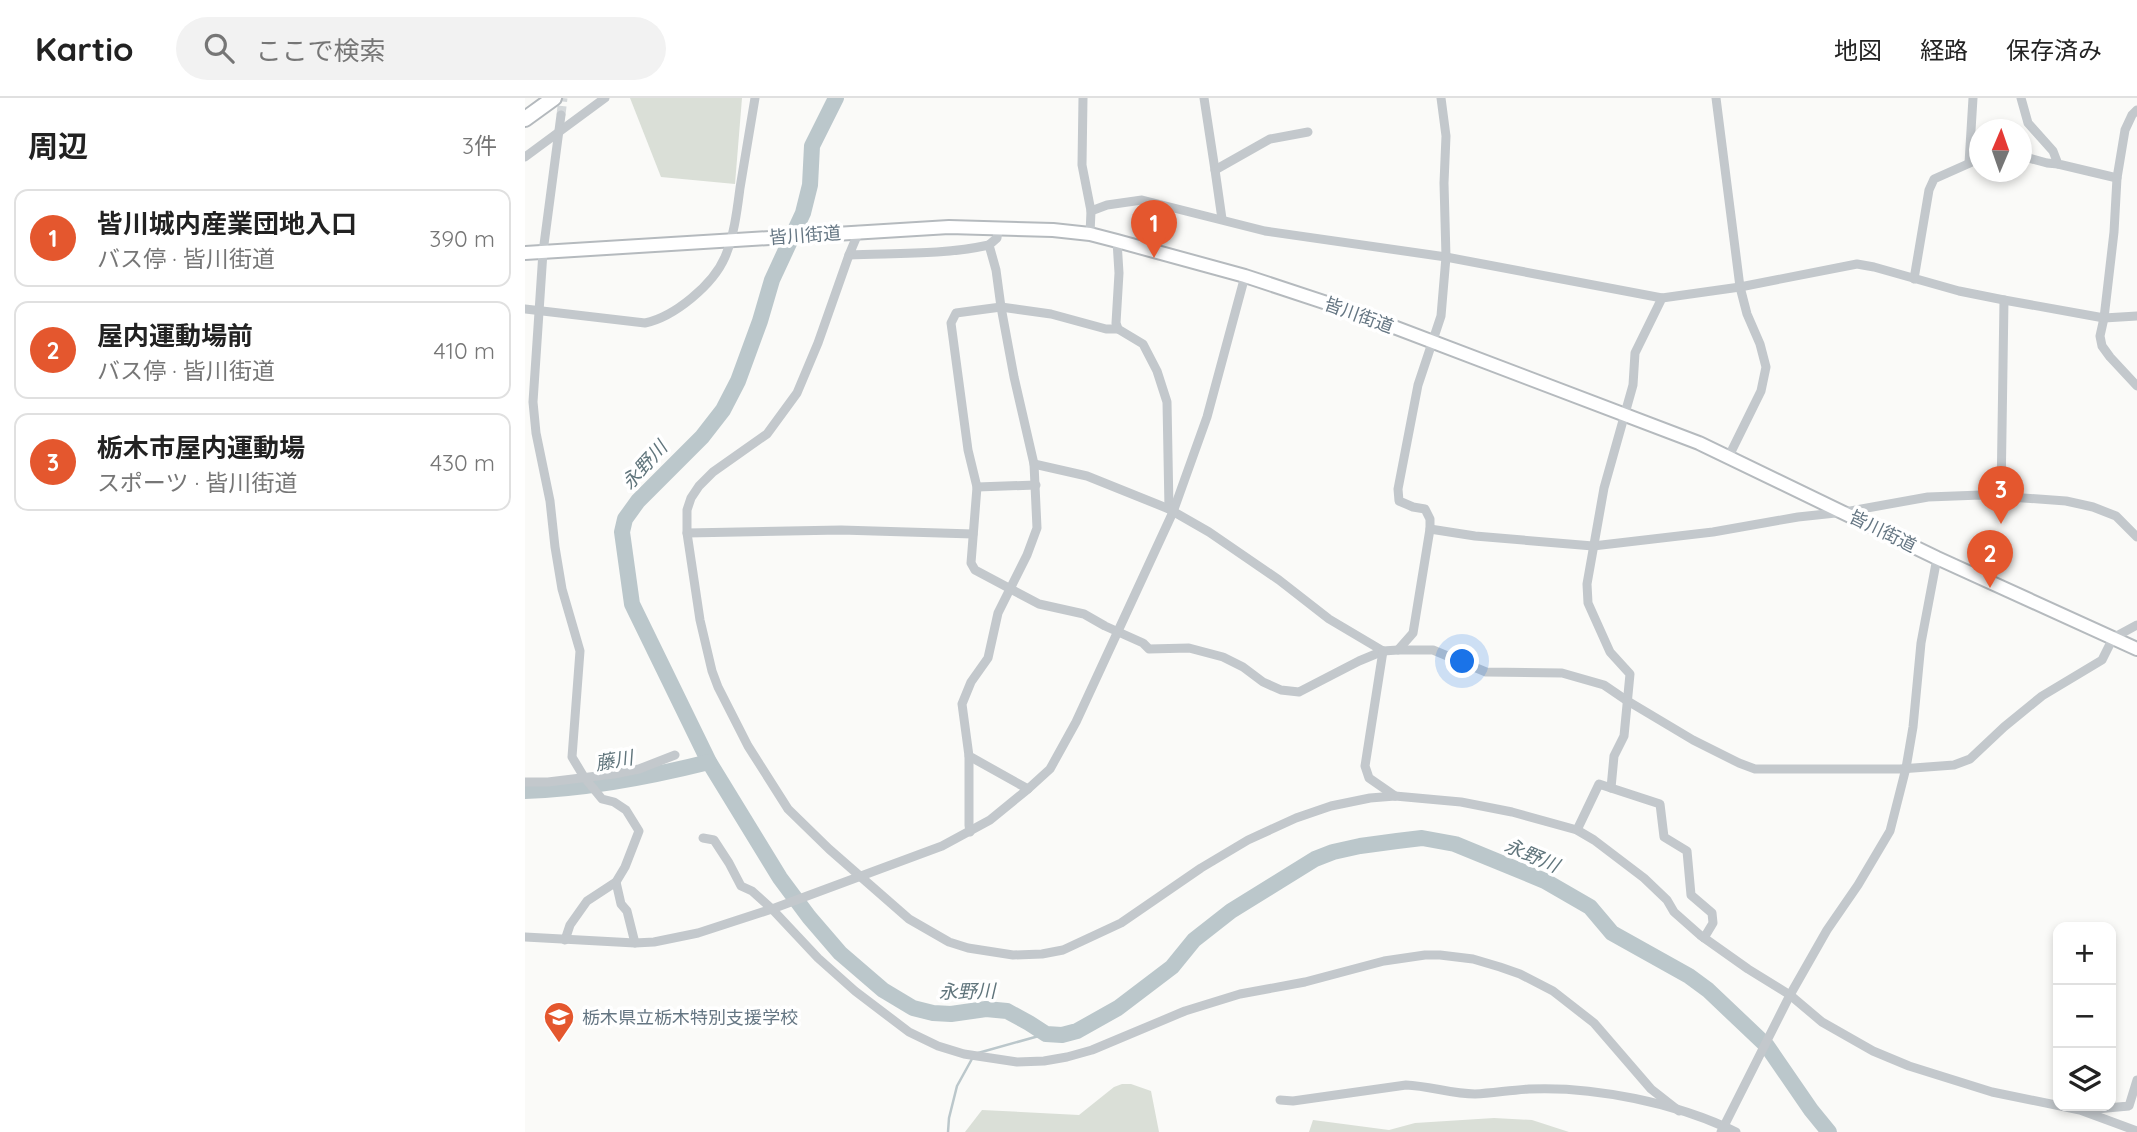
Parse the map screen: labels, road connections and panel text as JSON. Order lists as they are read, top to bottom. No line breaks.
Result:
{"streets":{"main road":["皆川街道"]},"water":["永野川","藤川"],"places":{"school or university":["栃木県立栃木特別支援学校"]},"north":"top","page":{"header":"Kartio","search":"ここで検索","nav":["地図","経路","保存済み"],"heading":["周辺","3件"],"list":[{"mark":"1","name":"皆川城内産業団地入口","note":"バス停 · 皆川街道","value":"390 m"},{"mark":"2","name":"屋内運動場前","note":"バス停 · 皆川街道","value":"410 m"},{"mark":"3","name":"栃木市屋内運動場","note":"スポーツ · 皆川街道","value":"430 m"}],"pins":["1","3","2"],"map_buttons":["+","−"]}}
